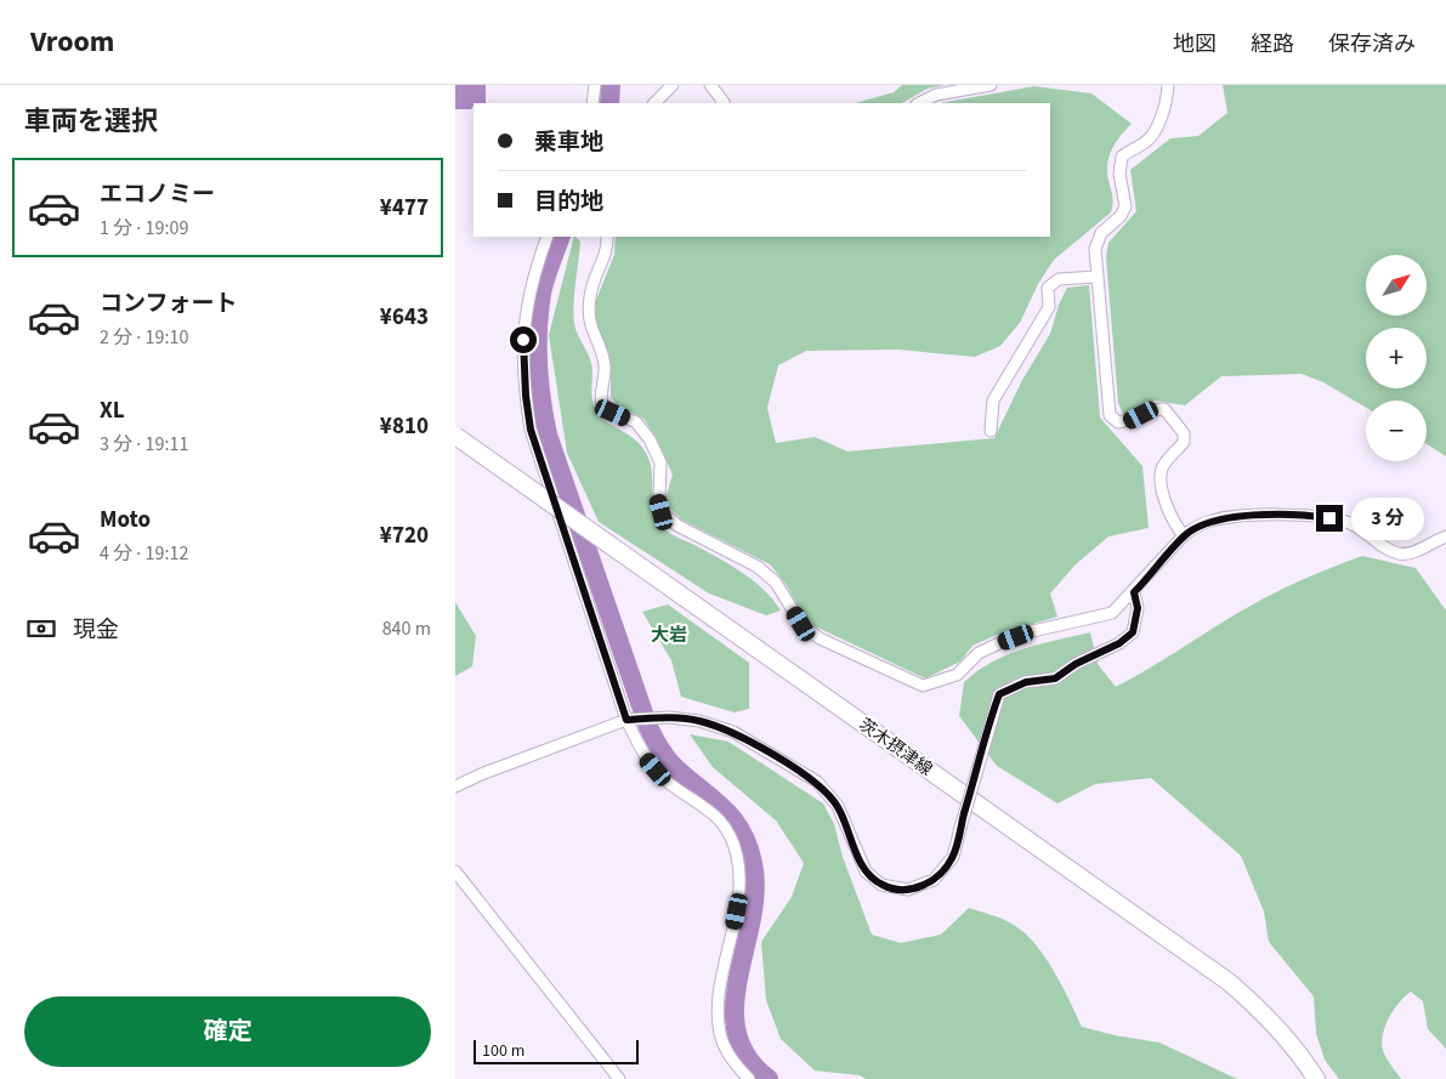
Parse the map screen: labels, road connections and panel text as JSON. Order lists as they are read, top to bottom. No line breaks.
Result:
{"streets":{"main road":["茨木摂津線"]},"districts":["大岩"],"scale_bar":"100 m","north":"top right","page":{"header":"Vroom","nav":["地図","経路","保存済み"],"heading":"車両を選択","banner":["乗車地","目的地"],"list":[{"name":"エコノミー","note":"1 分 · 19:09","value":"¥477"},{"name":"コンフォート","note":"2 分 · 19:10","value":"¥643"},{"name":"XL","note":"3 分 · 19:11","value":"¥810"},{"name":"Moto","note":"4 分 · 19:12","value":"¥720"}],"map_buttons":["+","−"],"bubble":"3 分","pay":["現金","840 m"],"buttons":"確定","scale":"100 m"}}
